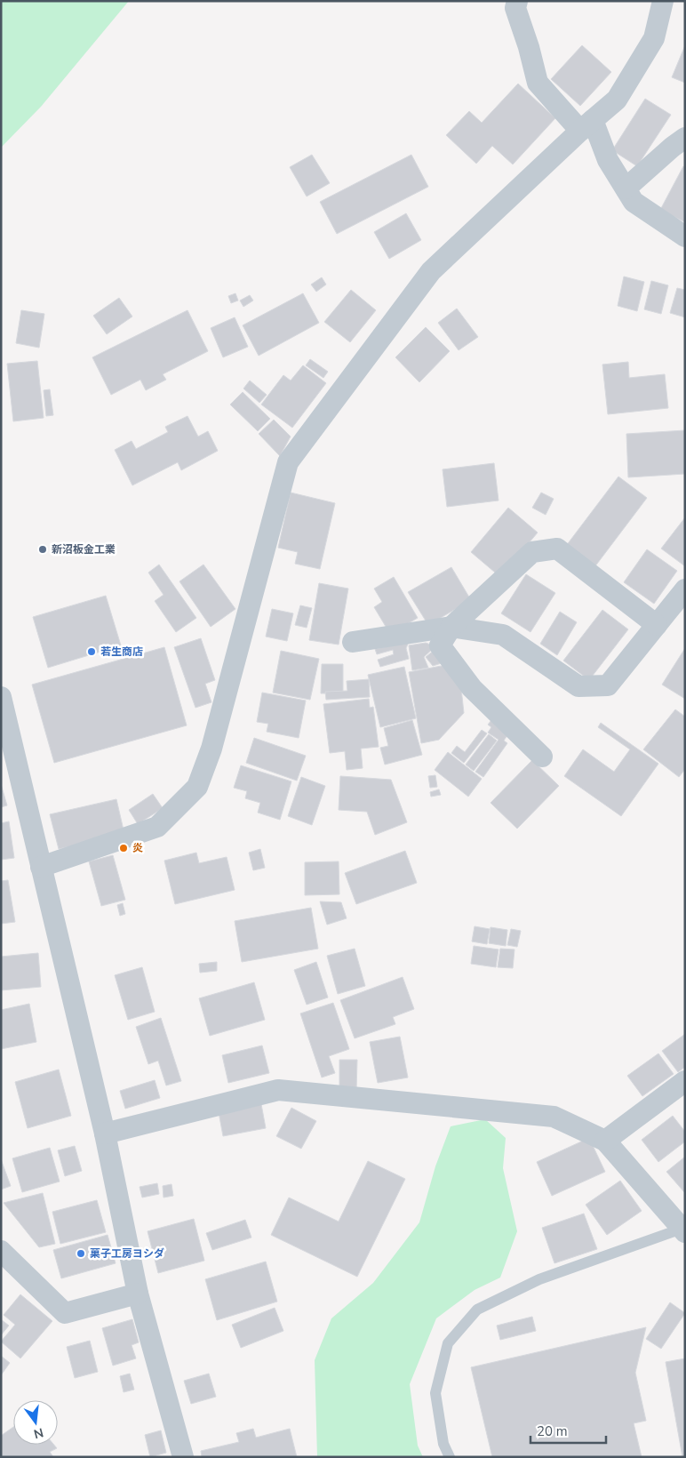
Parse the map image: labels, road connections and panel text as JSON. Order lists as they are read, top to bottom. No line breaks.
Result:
{"places":["新沼板金工業","若生商店","炎","菓子工房ヨシダ"],"scale_bar":"20 m","north":"bottom"}
